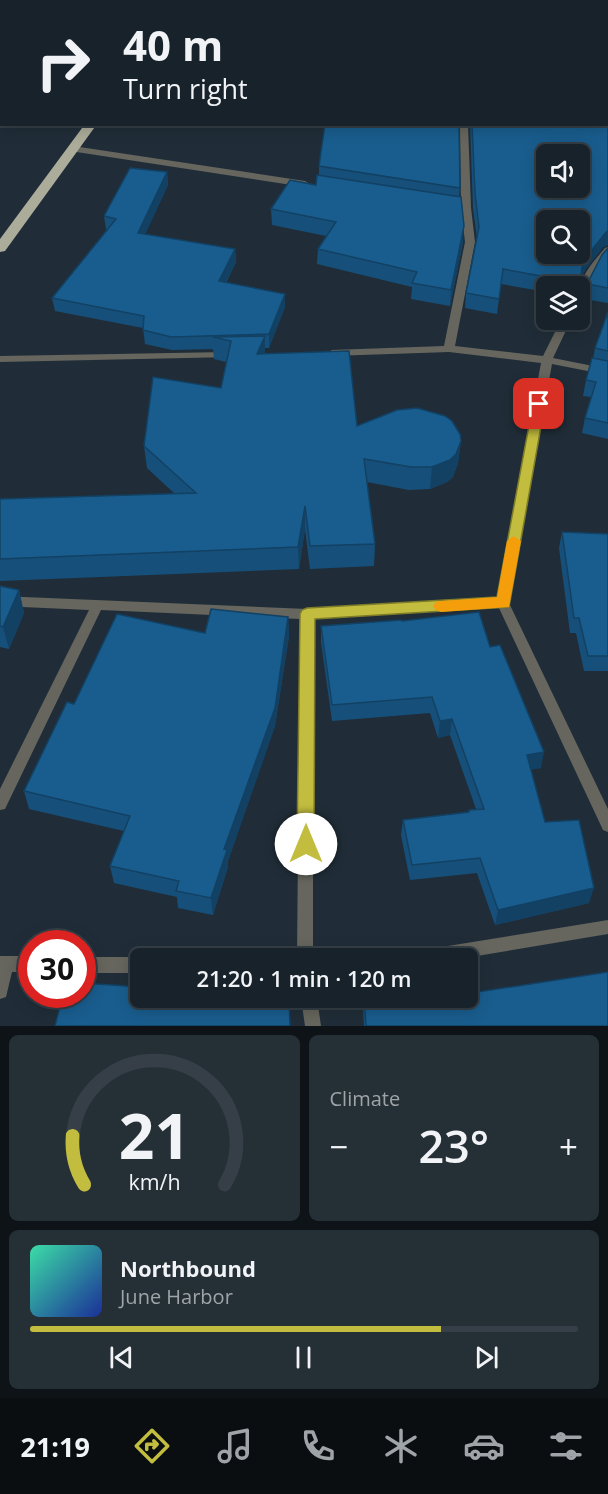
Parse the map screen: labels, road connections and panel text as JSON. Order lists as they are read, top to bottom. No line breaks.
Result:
{"page":{"turn":["40 m","Turn right"],"limit":"30","trip":"21:20 · 1 min · 120 m","tile":"Climate","heat":["−","23°","+"],"song":["Northbound","June Harbor"],"tabs":"21:19","gauge":["21","km/h"]}}
